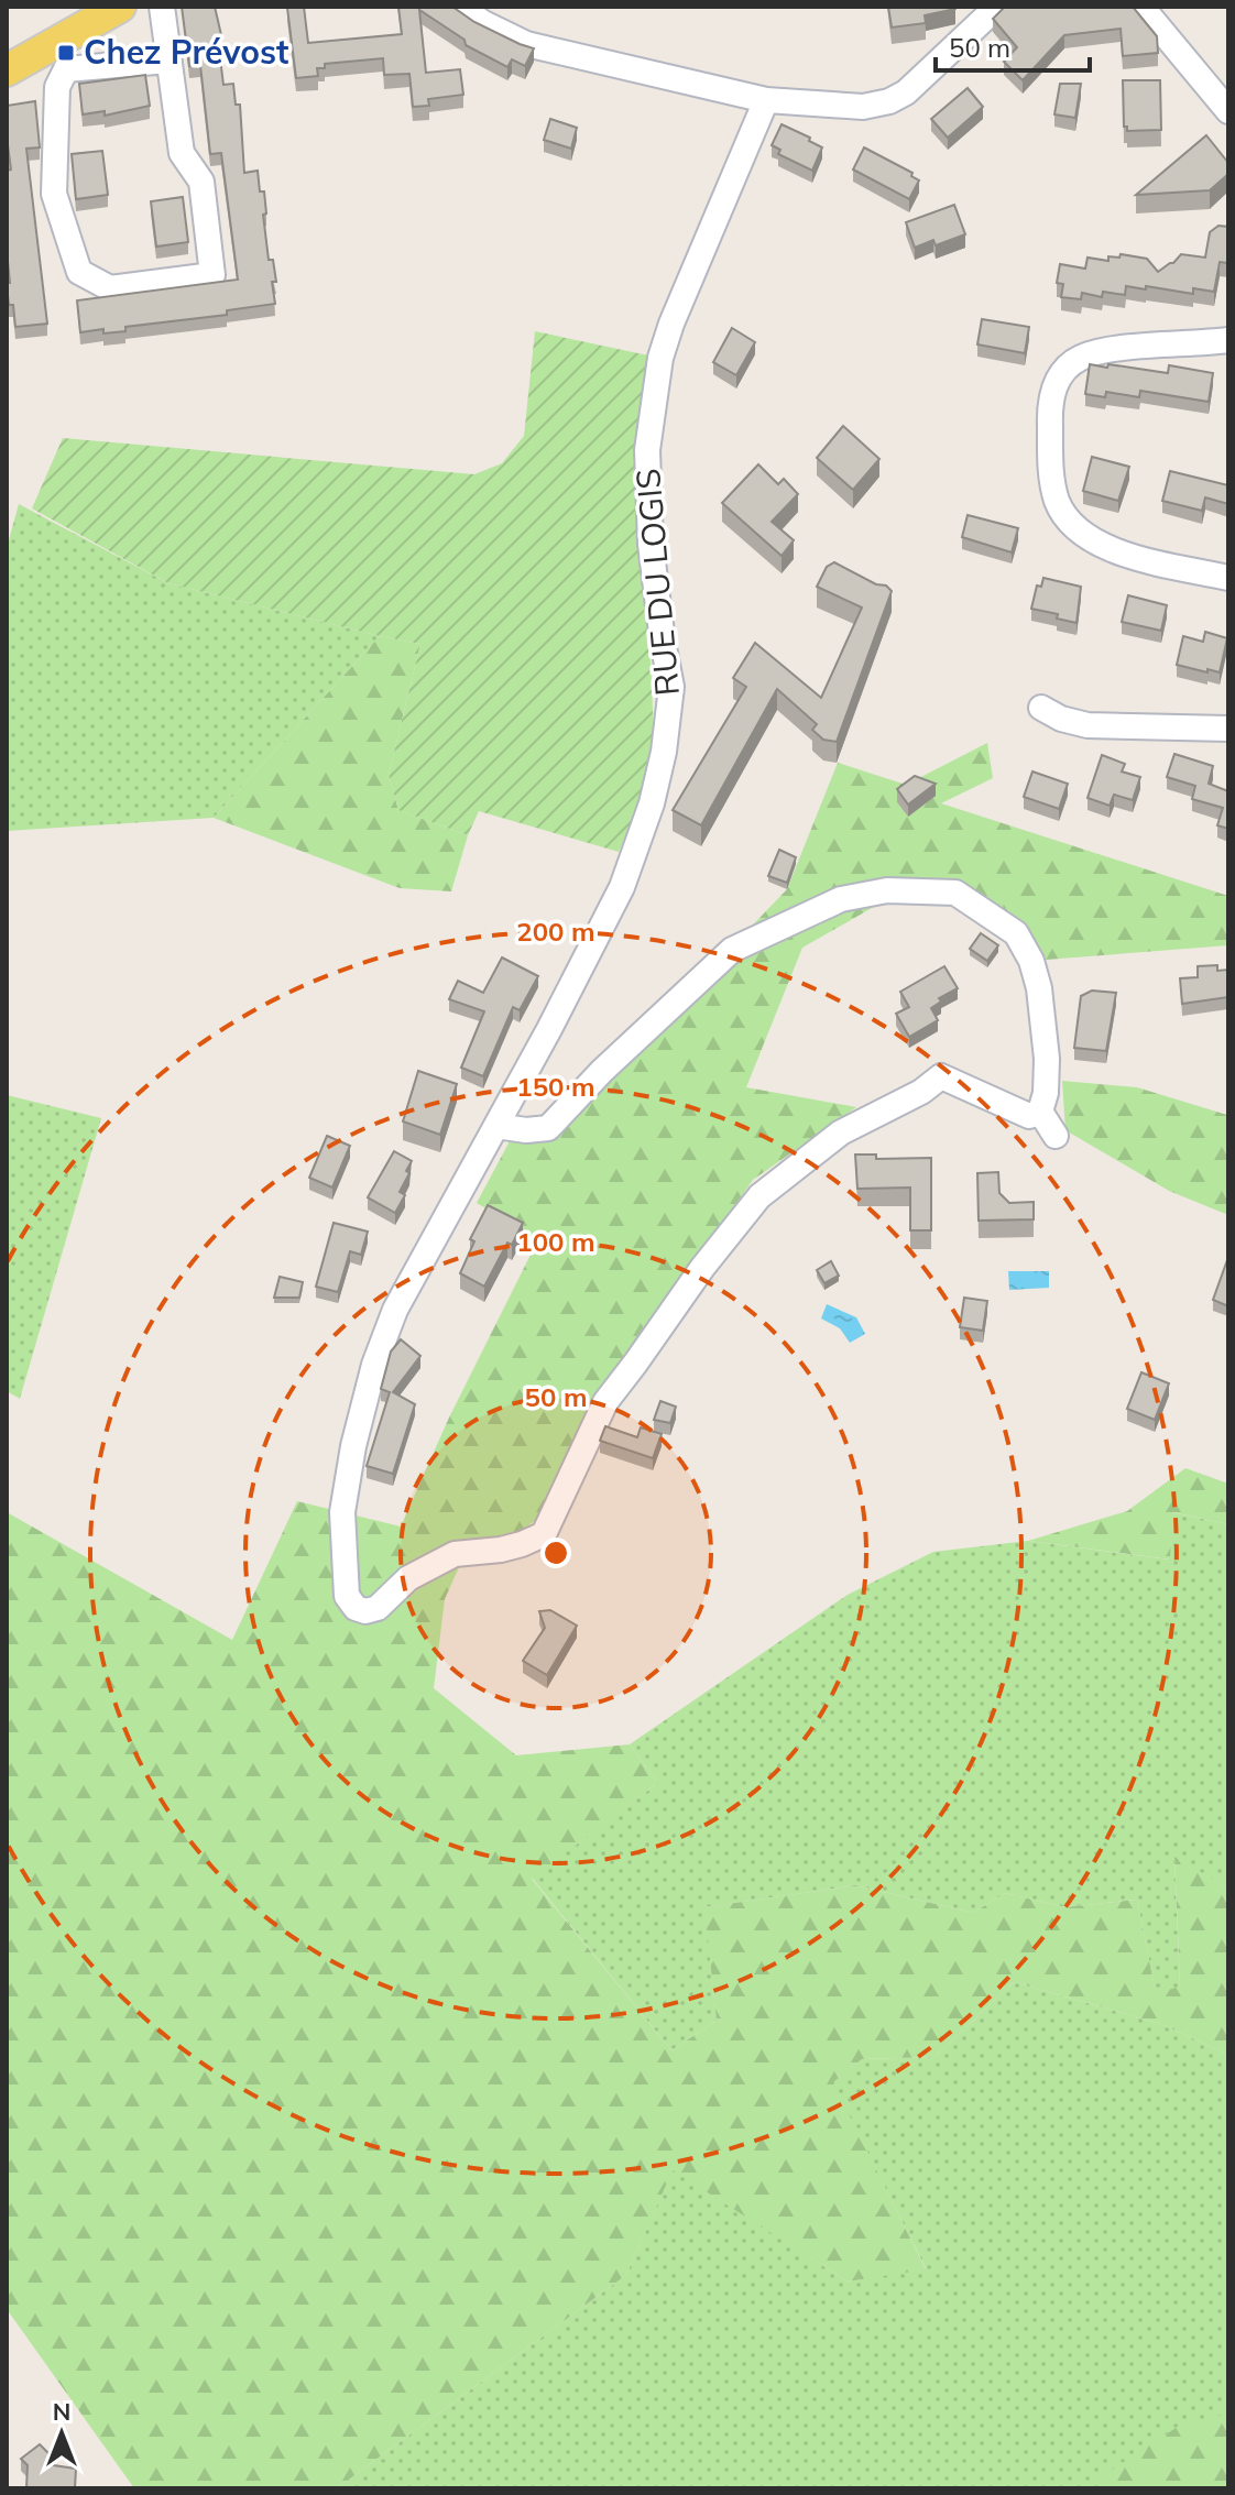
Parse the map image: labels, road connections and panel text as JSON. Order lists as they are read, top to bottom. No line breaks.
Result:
{"streets":{"street":["RUE DU LOGIS"]},"places":{"transit":["Chez Prévost"]},"scale_bar":"50 m","north":"top","rings":["200 m","150 m","100 m","50 m"]}
